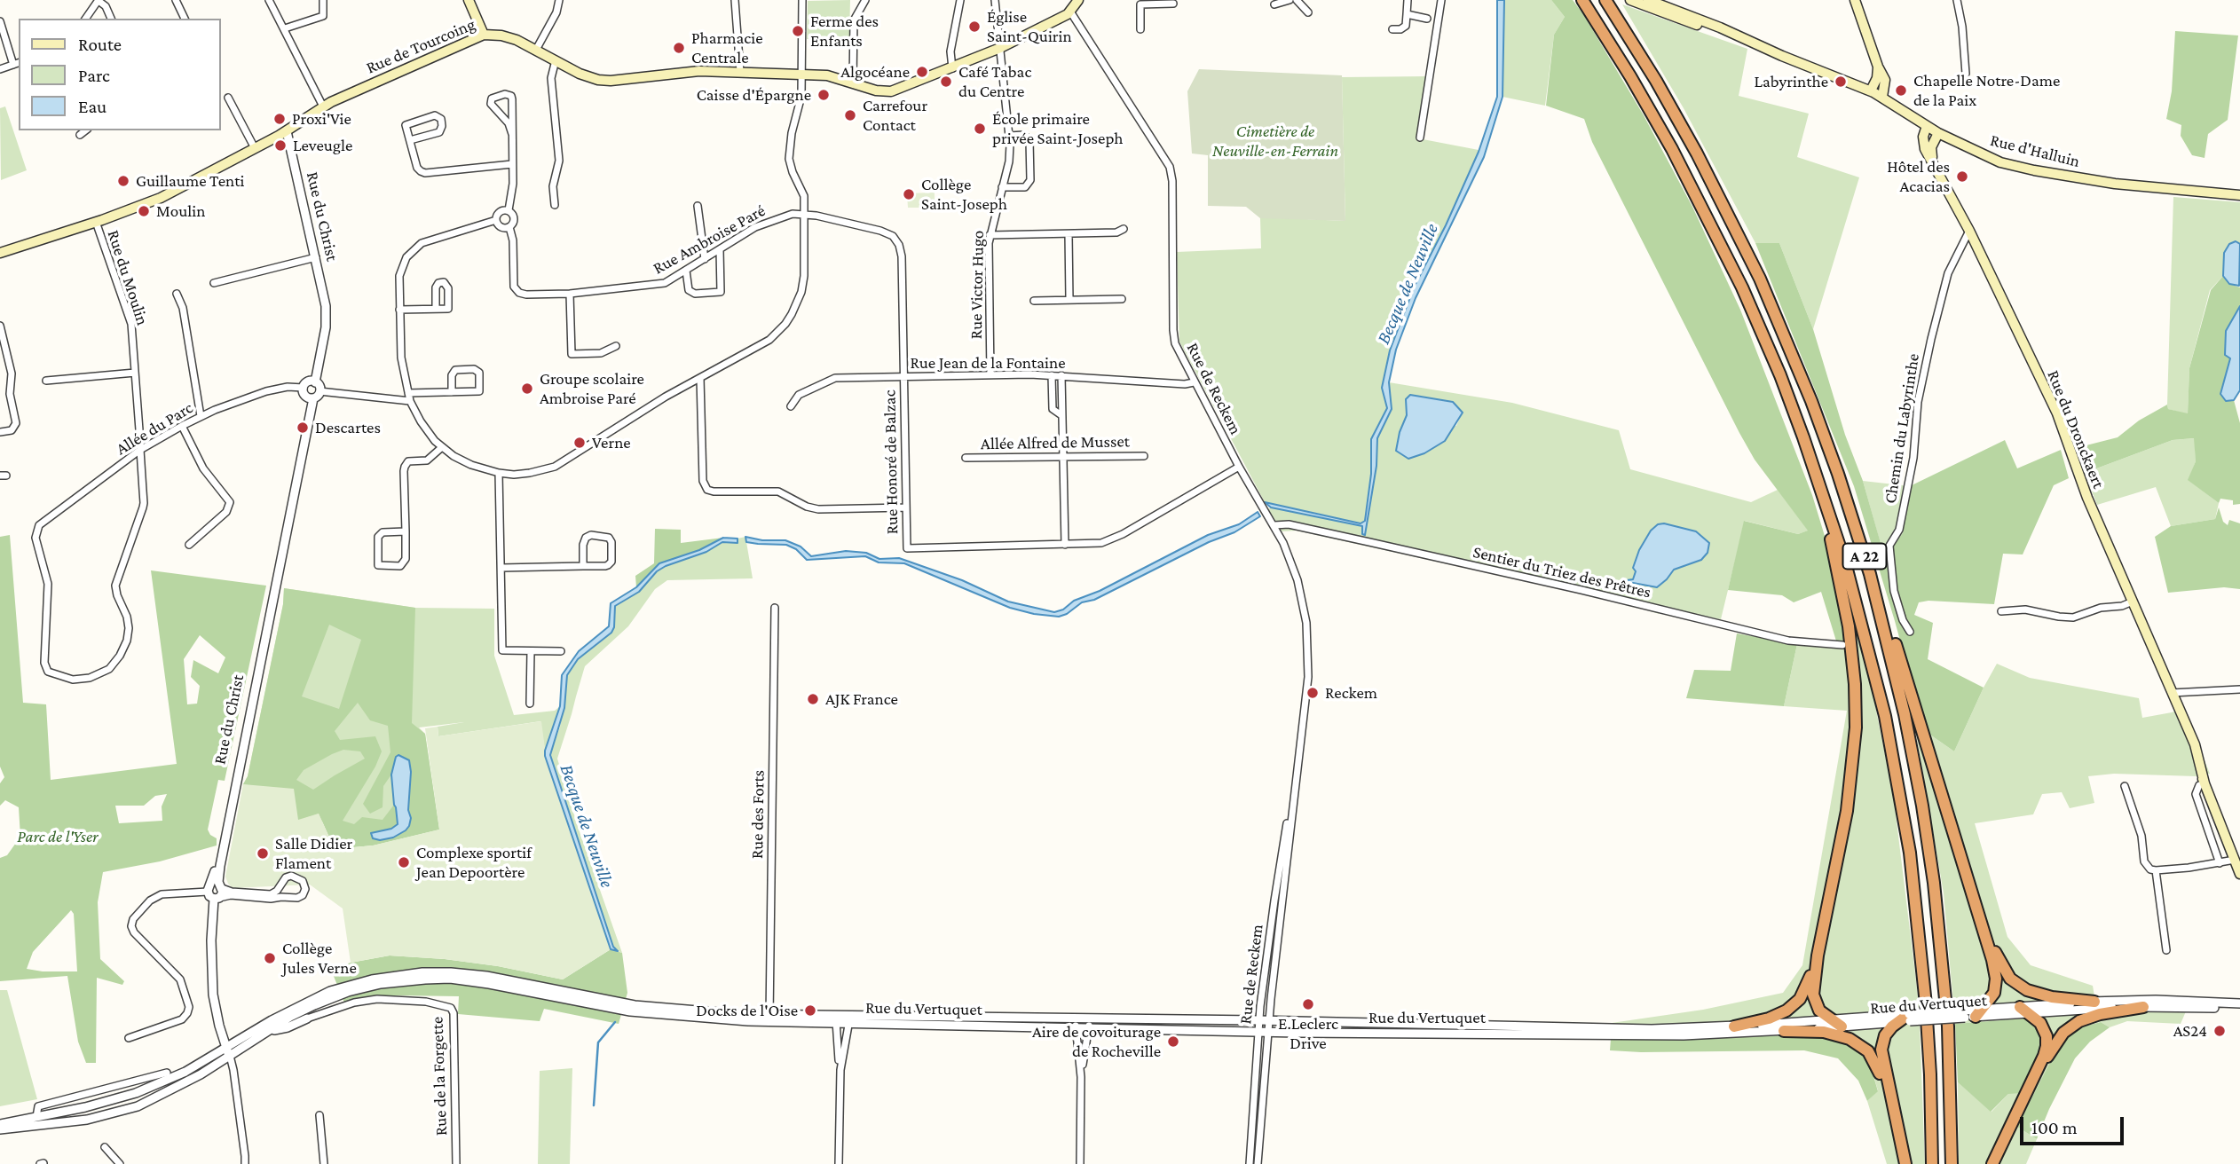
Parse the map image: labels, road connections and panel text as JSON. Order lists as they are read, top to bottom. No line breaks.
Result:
{"streets":{"highway":["A 22"],"main road":["Rue de Tourcoing","Rue d'Halluin","Rue du Dronckaert"],"street":["Rue du Christ","Rue Ambroise Paré","Rue du Moulin","Rue Victor Hugo","Rue Jean de la Fontaine","Rue de Reckem","Allée du Parc","Chemin du Labyrinthe","Allée Alfred de Musset","Rue Honoré de Balzac","Sentier du Triez des Prêtres","Rue des Forts","Rue du Vertuquet","Rue de la Forgette"]},"crossings":[["Rue de Tourcoing","Rue du Christ"],["Rue de Tourcoing","Rue du Moulin"],["Rue de Tourcoing","Rue Victor Hugo"],["Rue de Tourcoing","Rue de Reckem"],["Rue d'Halluin","Rue du Dronckaert"],["Rue du Christ","Allée du Parc"],["Rue Ambroise Paré","Rue Honoré de Balzac"],["Rue du Moulin","Allée du Parc"],["Rue Victor Hugo","Rue Jean de la Fontaine"],["Rue Jean de la Fontaine","Rue de Reckem"],["Rue Jean de la Fontaine","Rue Honoré de Balzac"],["Rue de Reckem","Sentier du Triez des Prêtres"],["Rue de Reckem","Rue du Vertuquet"],["Chemin du Labyrinthe","Rue du Dronckaert"],["Rue des Forts","Rue du Vertuquet"]],"water":["Becque de Neuville"],"parks":["Cimetière de Neuville-en-Ferrain","Parc de l'Yser"],"places":["Église Saint-Quirin","Ferme des Enfants","Pharmacie Centrale","Algocéane","Café Tabac du Centre","Labyrinthe","Chapelle Notre-Dame de la Paix","Caisse d'Épargne","Carrefour Contact","Proxi'Vie","École primaire privée Saint-Joseph","Leveugle","Hôtel des Acacias","Guillaume Tenti","Collège Saint-Joseph","Moulin","Groupe scolaire Ambroise Paré","Descartes","Verne","Reckem","AJK France","Salle Didier Flament","Complexe sportif Jean Depoortère","Collège Jules Verne","E.Leclerc Drive","Docks de l'Oise","AS24","Aire de covoiturage de Rocheville"],"legend":["Route","Parc","Eau"],"scale_bar":"100 m"}
